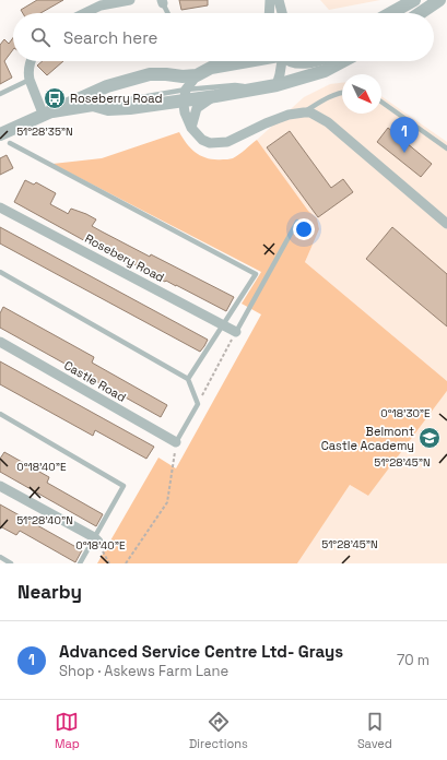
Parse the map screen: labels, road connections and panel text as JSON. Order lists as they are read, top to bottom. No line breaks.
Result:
{"streets":{"street":["Rosebery Road","Castle Road"]},"places":{"bus stop":["Roseberry Road"],"school or university":["Belmont Castle Academy"]},"north":"bottom right","page":{"search":"Search here","pins":"1","heading":"Nearby","list":[{"mark":"1","name":"Advanced Service Centre Ltd- Grays","note":"Shop · Askews Farm Lane","value":"70 m"}],"nav":["Map","Directions","Saved"]},"coordinates":["51°28'35\"N","0°18'30\"E","51°28'45\"N","0°18'40\"E","51°28'40\"N"]}
